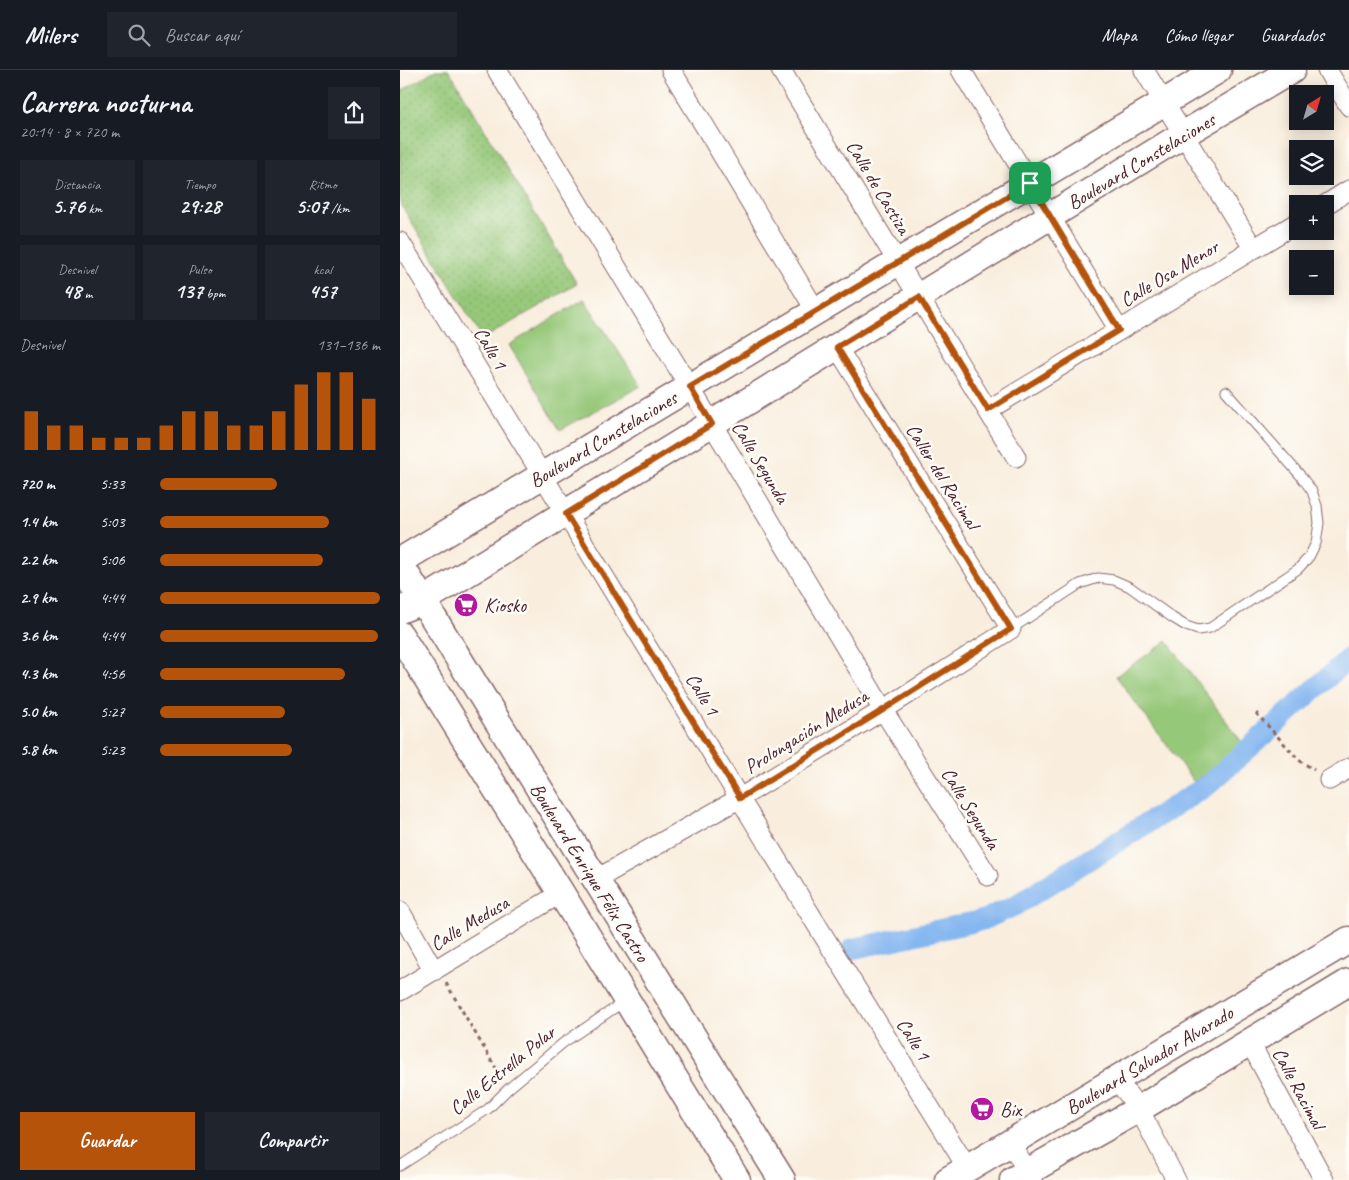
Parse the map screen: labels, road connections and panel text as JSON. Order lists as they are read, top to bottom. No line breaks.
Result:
{"streets":{"street":["Boulevard Constelaciones","Calle de Castiza","Calle Osa Menor","Calle 1","Calle Segunda","Caller del Racimal","Prolongación Medusa","Boulevard Enrique Félix Castro","Calle Medusa","Boulevard Salvador Alvarado","Calle Racimal"],"lane":["Calle Estrella Polar"]},"crossings":[["Boulevard Constelaciones","Calle de Castiza"],["Boulevard Constelaciones","Calle 1"],["Boulevard Constelaciones","Calle Segunda"],["Boulevard Constelaciones","Caller del Racimal"],["Boulevard Constelaciones","Boulevard Enrique Félix Castro"],["Calle de Castiza","Calle Osa Menor"],["Calle 1","Prolongación Medusa"],["Calle 1","Boulevard Salvador Alvarado"],["Calle Segunda","Prolongación Medusa"],["Caller del Racimal","Prolongación Medusa"],["Prolongación Medusa","Boulevard Enrique Félix Castro"],["Boulevard Enrique Félix Castro","Calle Medusa"],["Boulevard Enrique Félix Castro","Calle Estrella Polar"],["Boulevard Salvador Alvarado","Calle Racimal"]],"places":{"supermarket":["Kiosko","Bix"]},"north":"top right","page":{"header":"Milers","search":"Buscar aquí","nav":["Mapa","Cómo llegar","Guardados"],"heading":["Carrera nocturna","20:14 · 8 × 720 m"],"map_buttons":["+","−"],"stats":[["Distancia","5.76 km"],["Tiempo","29:28"],["Ritmo","5:07 /km"],["Desnivel","48 m"],["Pulso","137 bpm"],["kcal","457"]],"chart":["Desnivel","131–136 m"],"list":[{"name":"720 m","note":"5:33"},{"name":"1.4 km","note":"5:03"},{"name":"2.2 km","note":"5:06"},{"name":"2.9 km","note":"4:44"},{"name":"3.6 km","note":"4:44"},{"name":"4.3 km","note":"4:56"},{"name":"5.0 km","note":"5:27"},{"name":"5.8 km","note":"5:23"}],"buttons":["Guardar","Compartir"]}}
